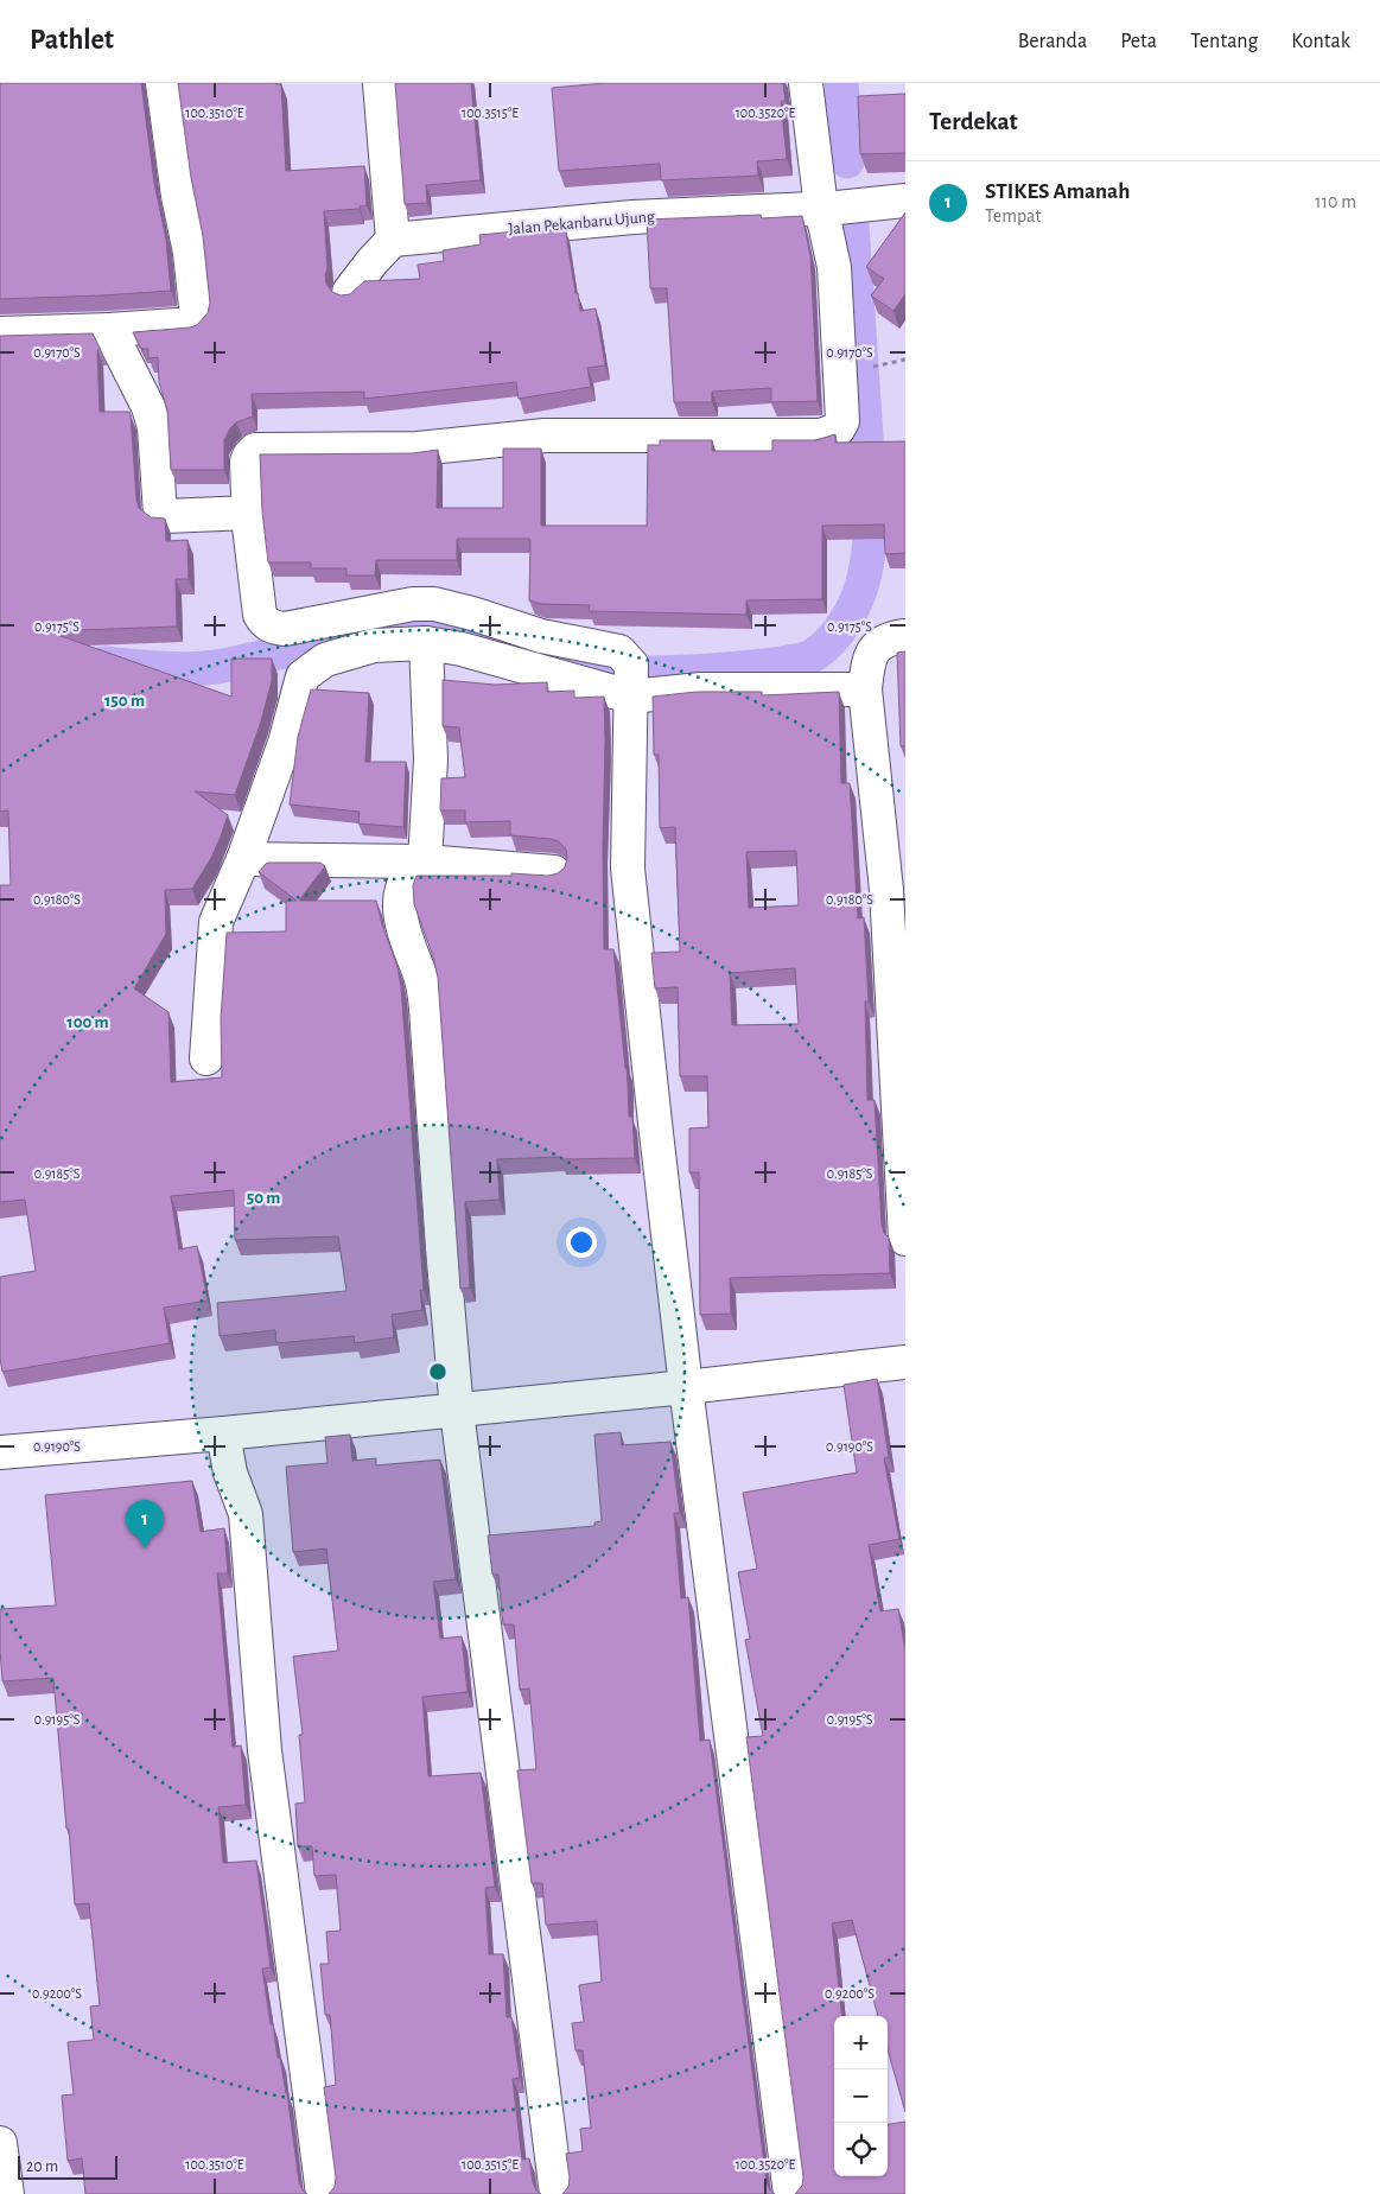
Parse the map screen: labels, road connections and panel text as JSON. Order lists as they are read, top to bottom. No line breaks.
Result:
{"streets":{"street":["Jalan Pekanbaru Ujung"]},"scale_bar":"20 m","page":{"header":"Pathlet","nav":["Beranda","Peta","Tentang","Kontak"],"heading":"Terdekat","list":[{"mark":"1","name":"STIKES Amanah","note":"Tempat","value":"110 m"}],"pins":"1","map_buttons":["+","−"],"scale":"20 m"},"coordinates":["100.3510°E","100.3515°E","100.3520°E","0.9170°S","0.9175°S","0.9180°S","0.9185°S","0.9190°S","0.9195°S","0.9200°S"],"rings":["150 m","100 m","50 m"]}
